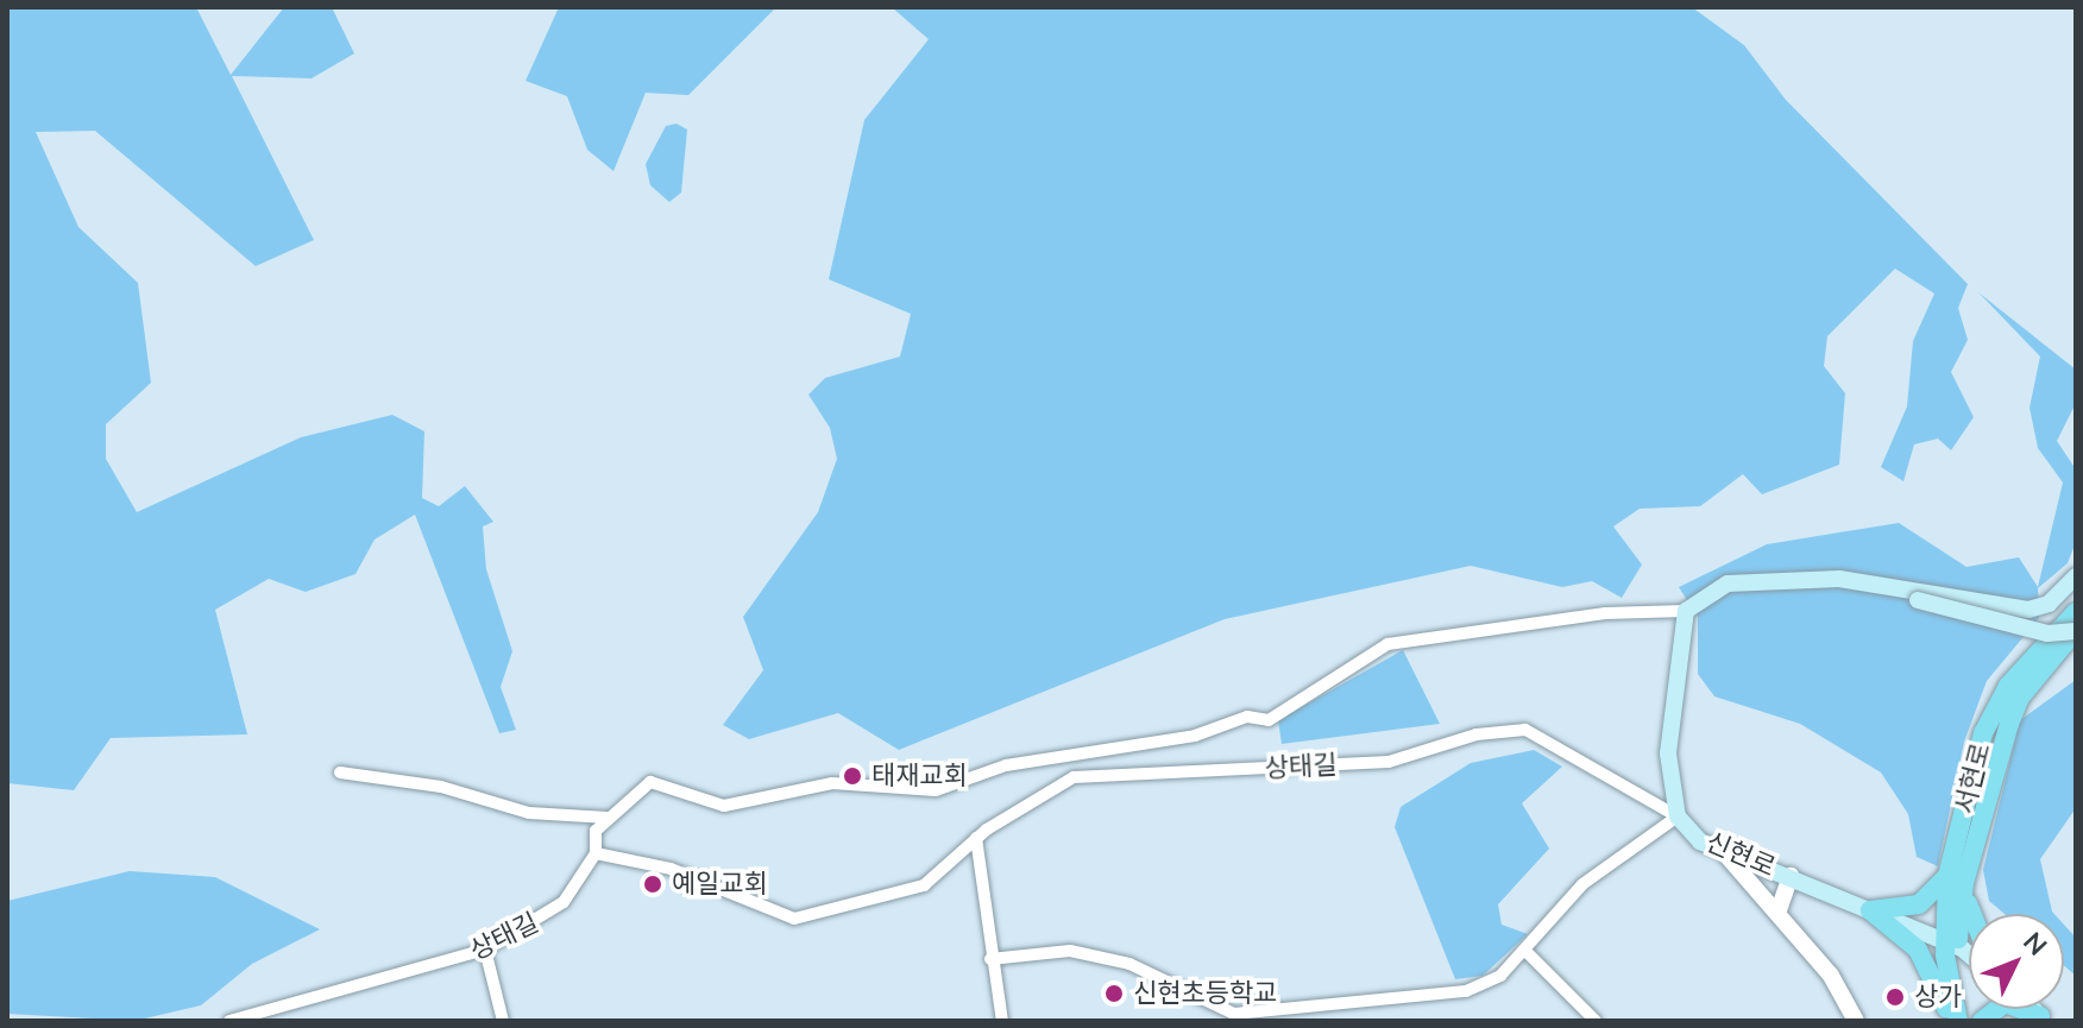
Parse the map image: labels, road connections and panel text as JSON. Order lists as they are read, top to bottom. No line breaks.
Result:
{"streets":{"main road":["서현로","신현로"],"street":["상태길"]},"crossings":[["상태길","신현로"],["서현로","신현로"]],"places":["태재교회","예일교회","신현초등학교","상가"],"north":"top right"}
